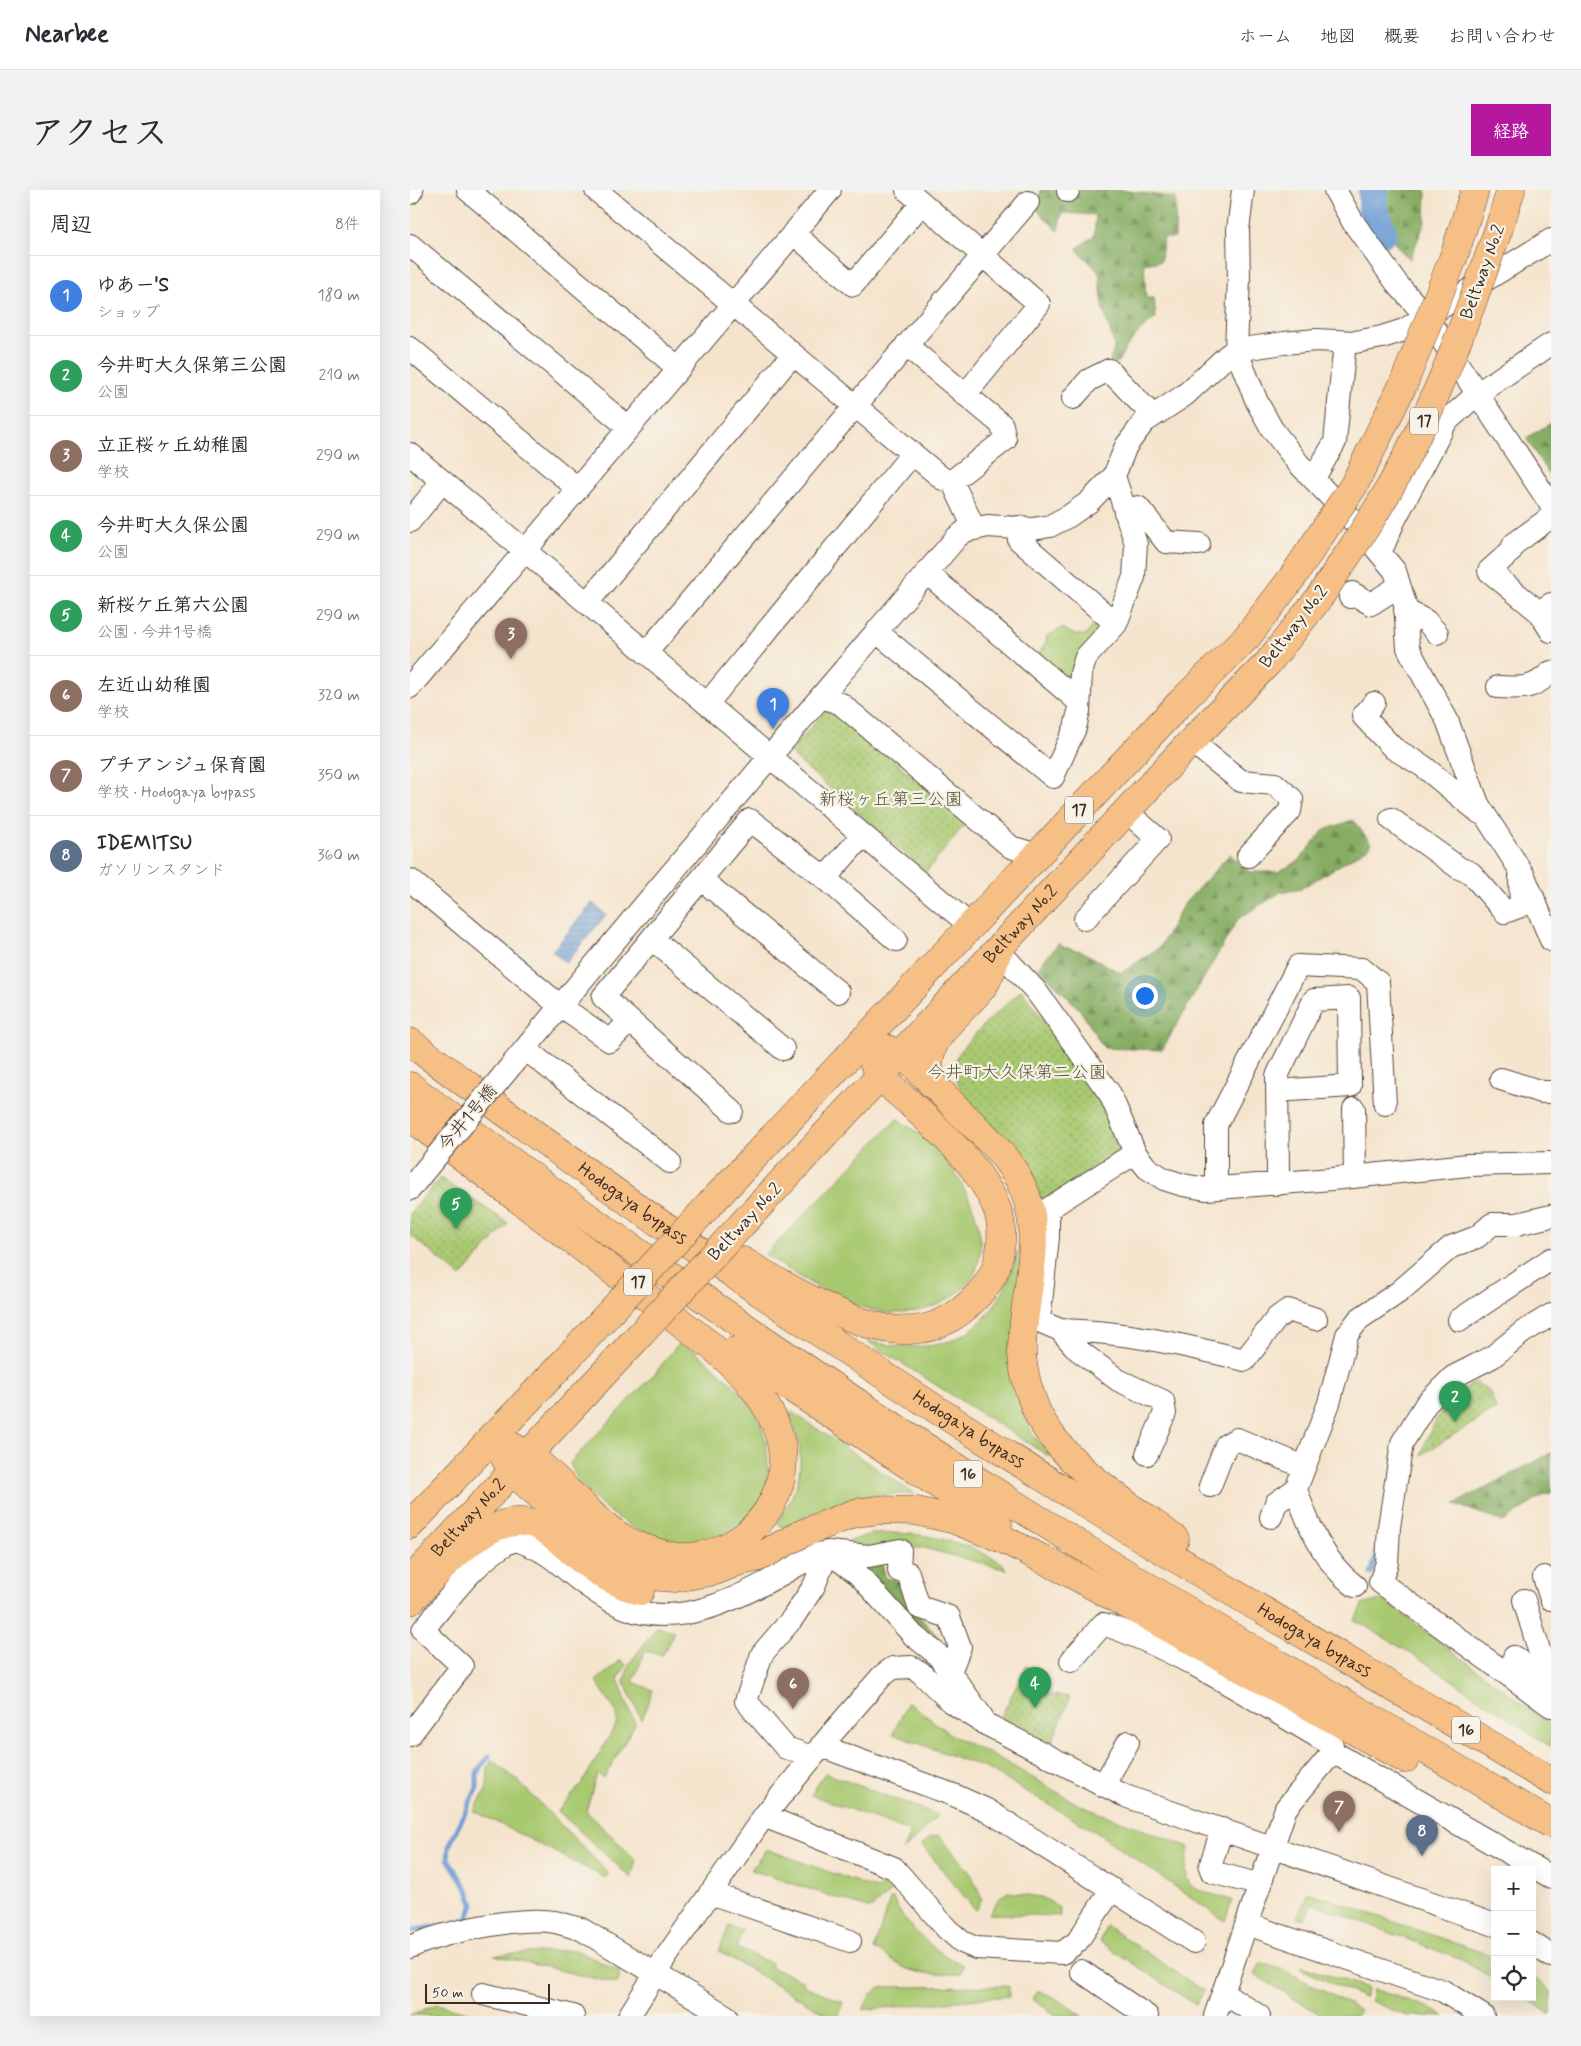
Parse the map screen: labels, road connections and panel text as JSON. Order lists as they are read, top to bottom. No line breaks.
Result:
{"streets":{"main road":["Beltway No.2","17","Hodogaya bypass","16"],"street":["今井1号橋"]},"parks":["新桜ヶ丘第三公園","今井町大久保第二公園"],"scale_bar":"50 m","page":{"header":"Nearbee","nav":["ホーム","地図","概要","お問い合わせ"],"title":"アクセス","buttons":"経路","heading":["周辺","8件"],"list":[{"mark":"1","name":"ゆあー'S","note":"ショップ","value":"180 m"},{"mark":"2","name":"今井町大久保第三公園","note":"公園","value":"210 m"},{"mark":"3","name":"立正桜ヶ丘幼稚園","note":"学校","value":"290 m"},{"mark":"4","name":"今井町大久保公園","note":"公園","value":"290 m"},{"mark":"5","name":"新桜ケ丘第六公園","note":"公園 · 今井1号橋","value":"290 m"},{"mark":"6","name":"左近山幼稚園","note":"学校","value":"320 m"},{"mark":"7","name":"プチアンジュ保育園","note":"学校 · Hodogaya bypass","value":"350 m"},{"mark":"8","name":"IDEMITSU","note":"ガソリンスタンド","value":"360 m"}],"pins":["3","1","5","2","4","6","7","8"],"map_buttons":["+","−"],"scale":"50 m"}}
